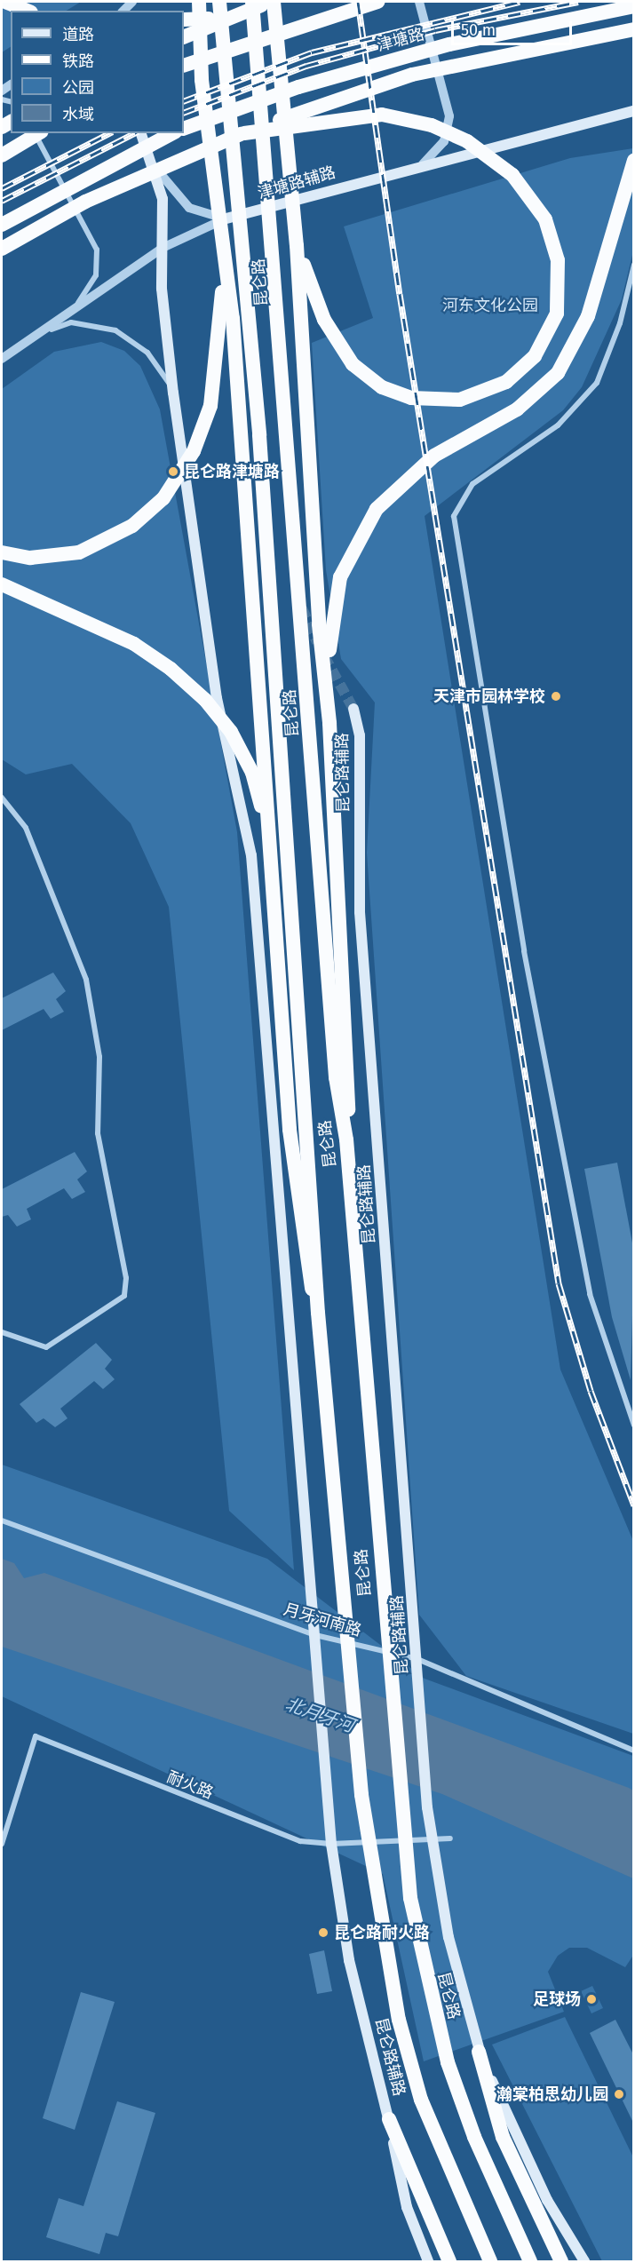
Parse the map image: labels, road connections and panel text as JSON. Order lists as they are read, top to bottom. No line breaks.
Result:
{"streets":{"highway":["津塘路","昆仑路"],"main road":["津塘路辅路","昆仑路辅路"],"street":["月牙河南路","耐火路"]},"crossings":[["津塘路辅路","昆仑路辅路"],["昆仑路辅路","月牙河南路"],["昆仑路辅路","耐火路"]],"water":["北月牙河"],"parks":["河东文化公园"],"places":["昆仑路津塘路","天津市园林学校","昆仑路耐火路","足球场","瀚棠柏思幼儿园"],"legend":["道路","铁路","公园","水域"],"scale_bar":"50 m"}
